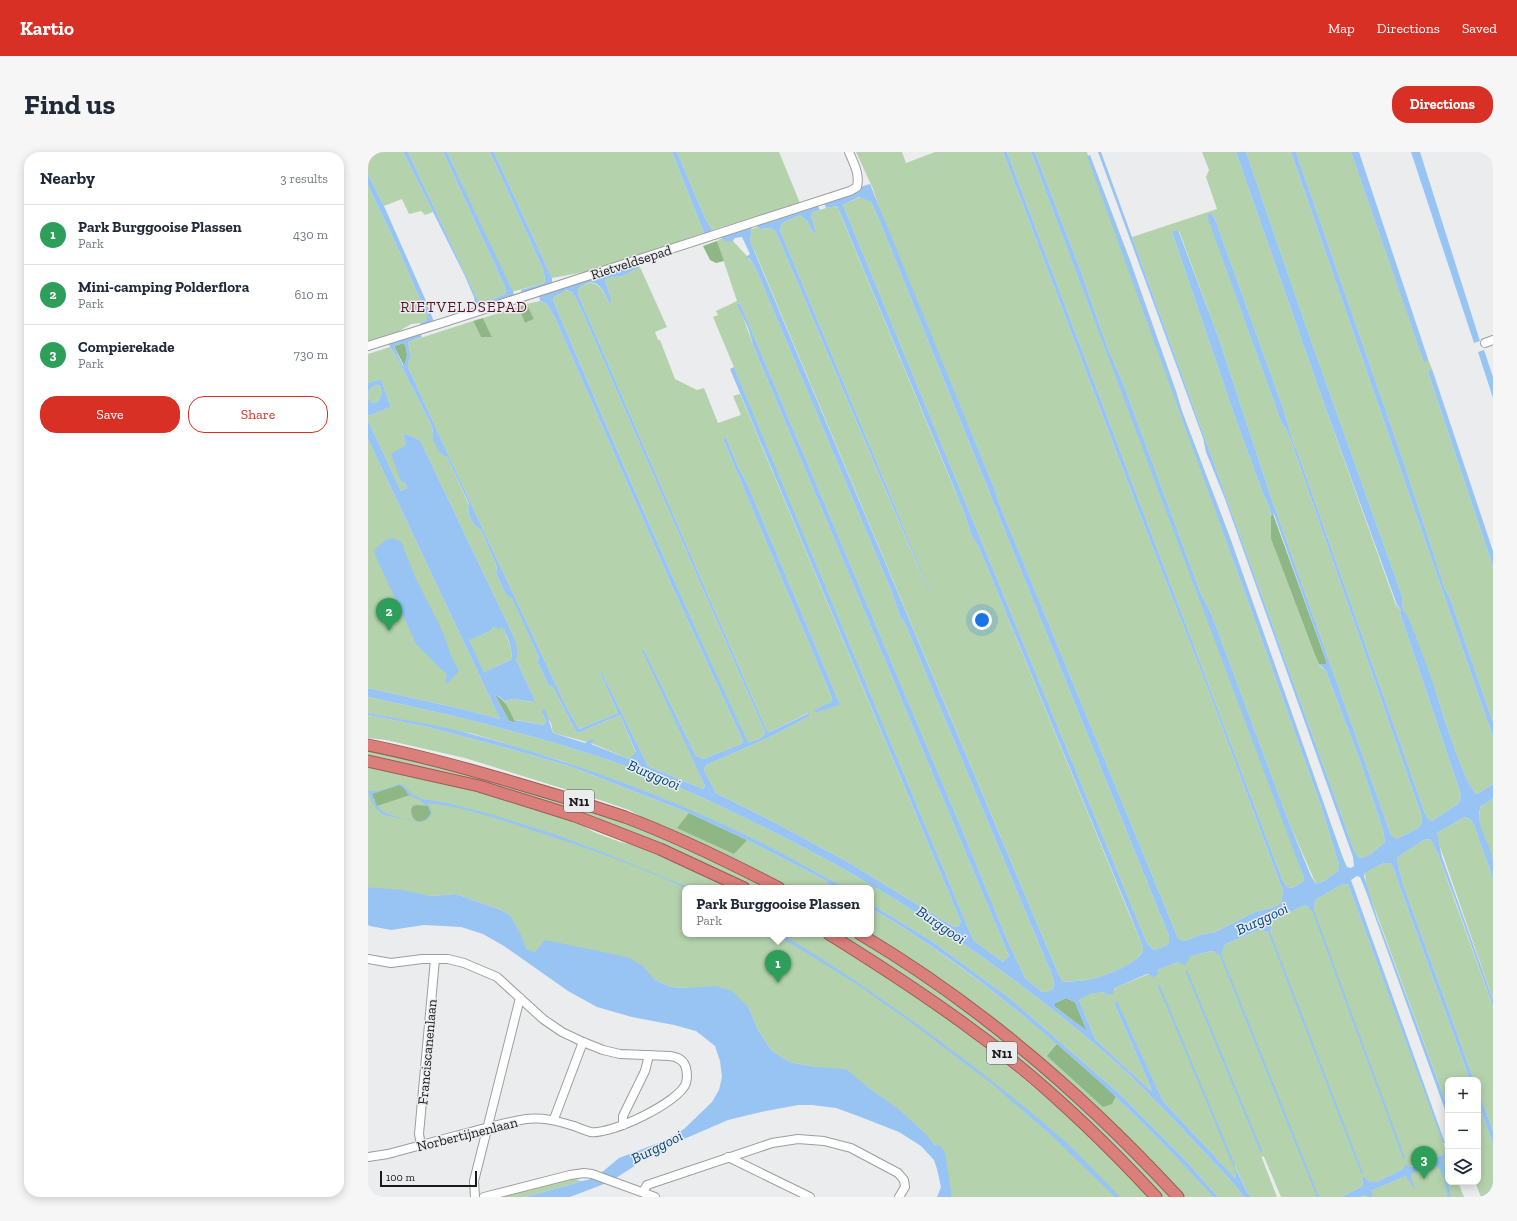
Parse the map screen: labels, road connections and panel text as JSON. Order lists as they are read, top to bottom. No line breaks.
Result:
{"streets":{"highway":["N11"],"street":["Rietveldsepad","Franciscanenlaan","Norbertijnenlaan"]},"crossings":[["Franciscanenlaan","Norbertijnenlaan"]],"districts":["RIETVELDSEPAD"],"water":["Burggooi"],"scale_bar":"100 m","page":{"header":"Kartio","nav":["Map","Directions","Saved"],"buttons":["Directions",["Save","Share"]],"title":"Find us","heading":["Nearby","3 results"],"list":[{"mark":"1","name":"Park Burggooise Plassen","note":"Park","value":"430 m"},{"mark":"2","name":"Mini-camping Polderflora","note":"Park","value":"610 m"},{"mark":"3","name":"Compierekade","note":"Park","value":"730 m"}],"pins":["2","1","3"],"popup":["Park Burggooise Plassen","Park"],"map_buttons":["+","−"],"scale":"100 m"}}
